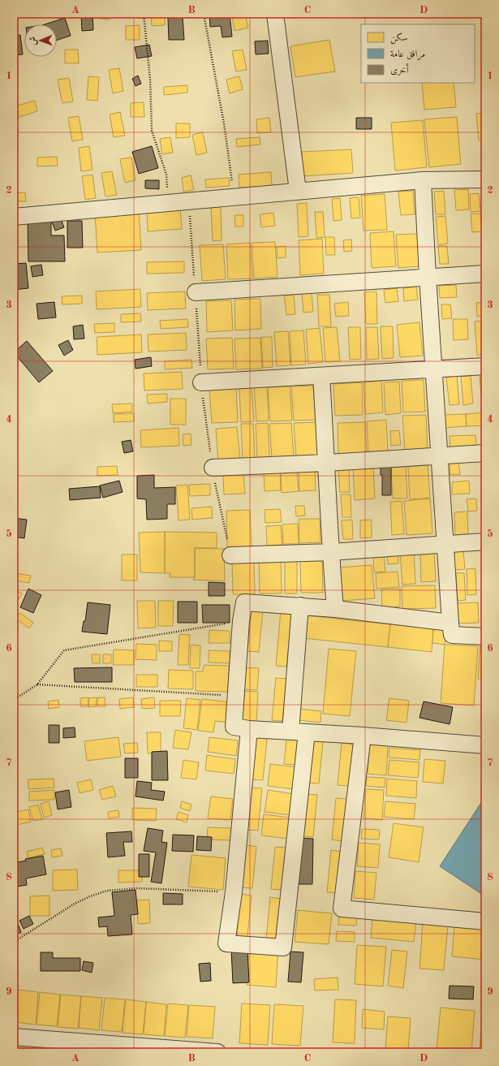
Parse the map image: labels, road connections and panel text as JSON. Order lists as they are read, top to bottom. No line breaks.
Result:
{"legend":["سكن","مرافق عامة","أخرى"],"north":"left","grid":{"columns":["A","B","C","D"],"rows":["1","2","3","4","5","6","7","8","9"]}}
